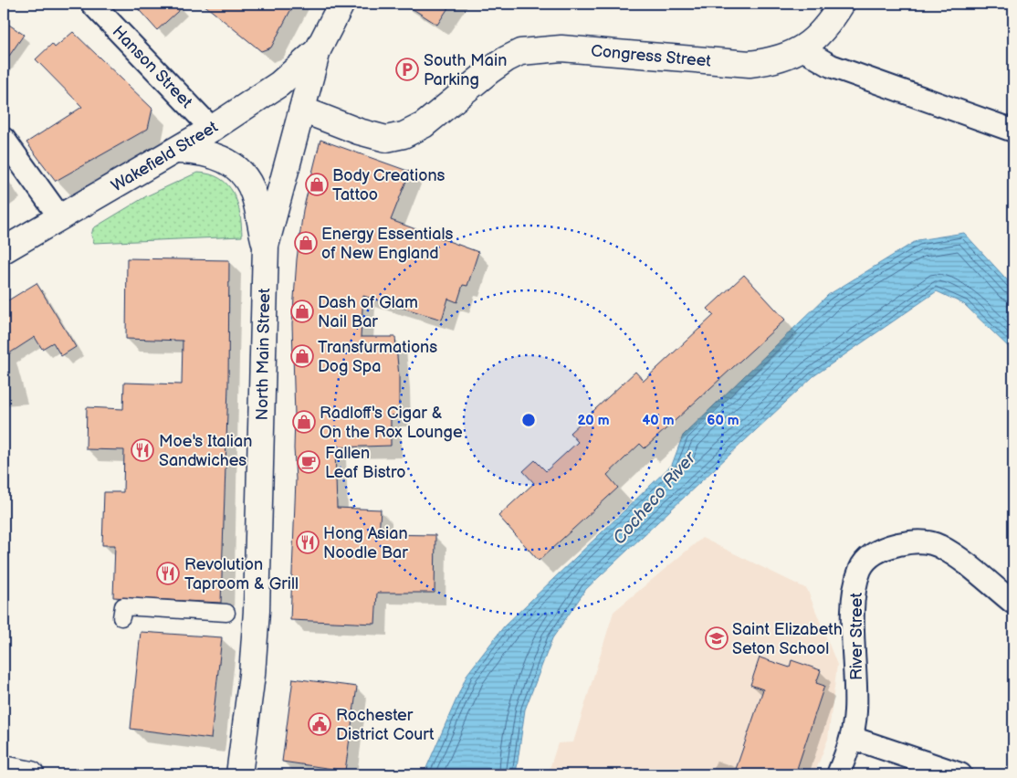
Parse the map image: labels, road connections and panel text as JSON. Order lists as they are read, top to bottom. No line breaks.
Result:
{"streets":{"main road":["Congress Street","Wakefield Street","North Main Street"],"street":["Hanson Street","River Street"]},"crossings":[["Congress Street","North Main Street"],["Hanson Street","Wakefield Street"],["Wakefield Street","North Main Street"]],"water":["Cocheco River"],"places":{"parking":["South Main Parking"],"shop":["Body Creations Tattoo","Energy Essentials of New England","Dash of Glam Nail Bar","Transfurmations Dog Spa","Radloff's Cigar & On the Rox Lounge"],"restaurant":["Moe's Italian Sandwiches","Hong Asian Noodle Bar","Revolution Taproom & Grill"],"cafe":["Fallen Leaf Bistro"],"school or university":["Saint Elizabeth Seton School"],"public building":["Rochester District Court"]},"rings":["20 m","40 m","60 m"]}
